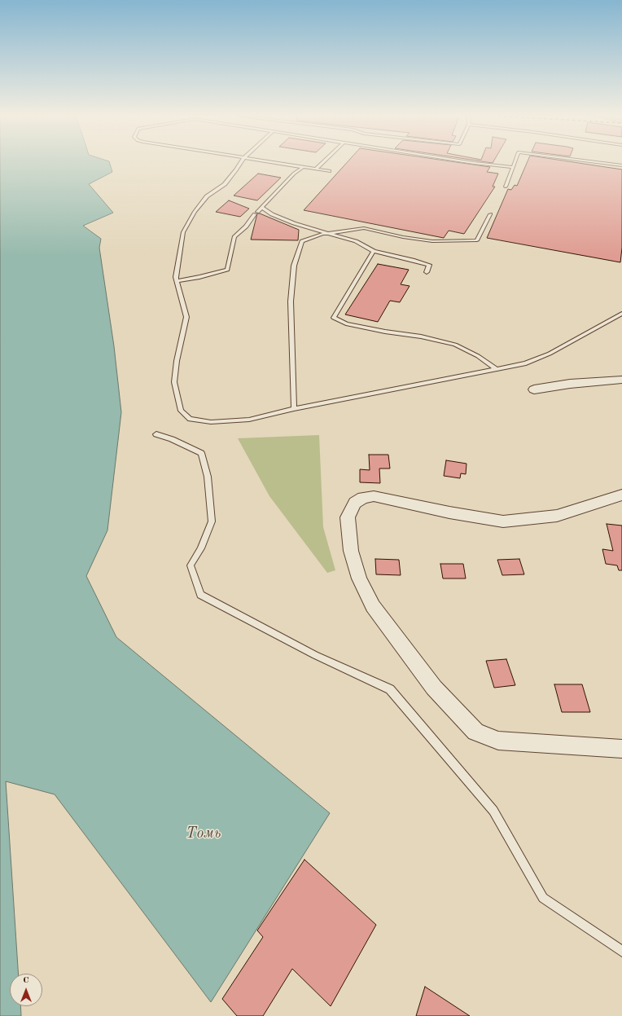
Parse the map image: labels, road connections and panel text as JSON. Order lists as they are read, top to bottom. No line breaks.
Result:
{"water":["Томь"],"north":"top"}
